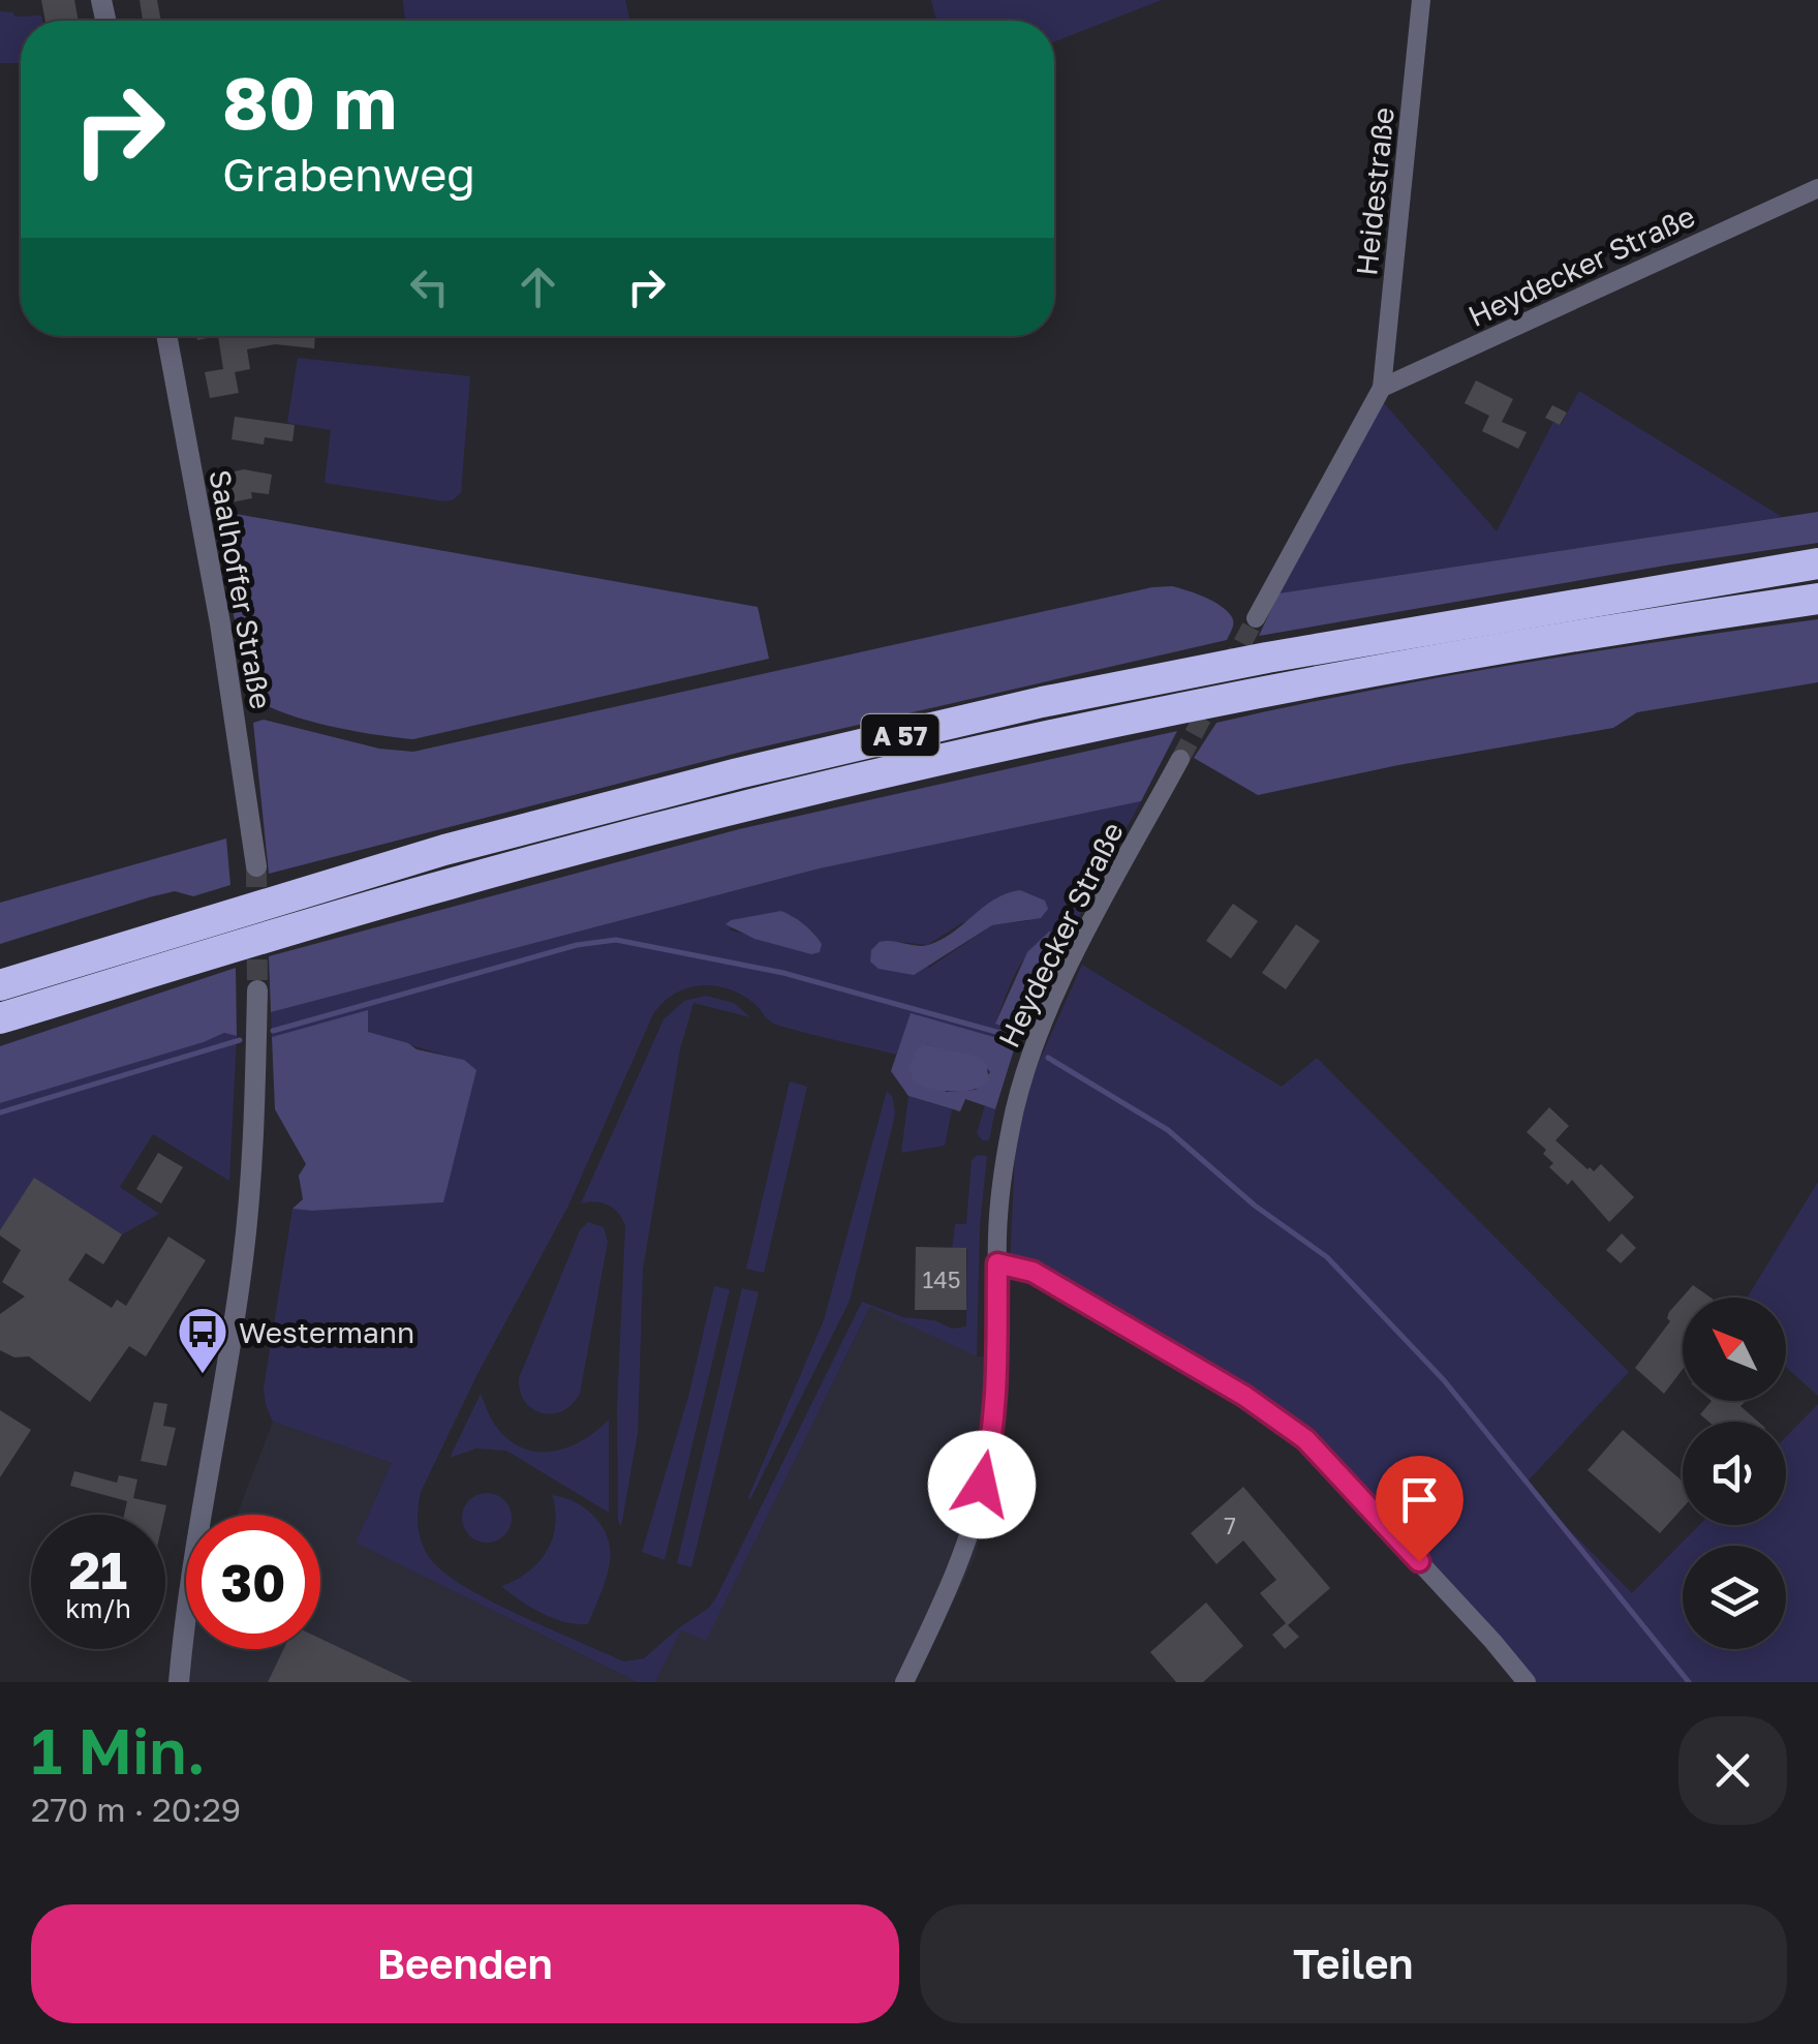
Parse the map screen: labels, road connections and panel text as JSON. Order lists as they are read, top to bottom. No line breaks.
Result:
{"streets":{"highway":["A 57"],"street":["Heidestraße","Heydecker Straße","Saalhoffer Straße"]},"crossings":[["Heidestraße","Heydecker Straße"]],"places":{"bus stop":["Westermann"]},"house_numbers":["145","7"],"north":"top left","page":{"turn":["80 m","Grabenweg"],"speed":"21 km/h","limit":"30","heading":["1 Min.","270 m · 20:29"],"buttons":["Beenden","Teilen"]}}
